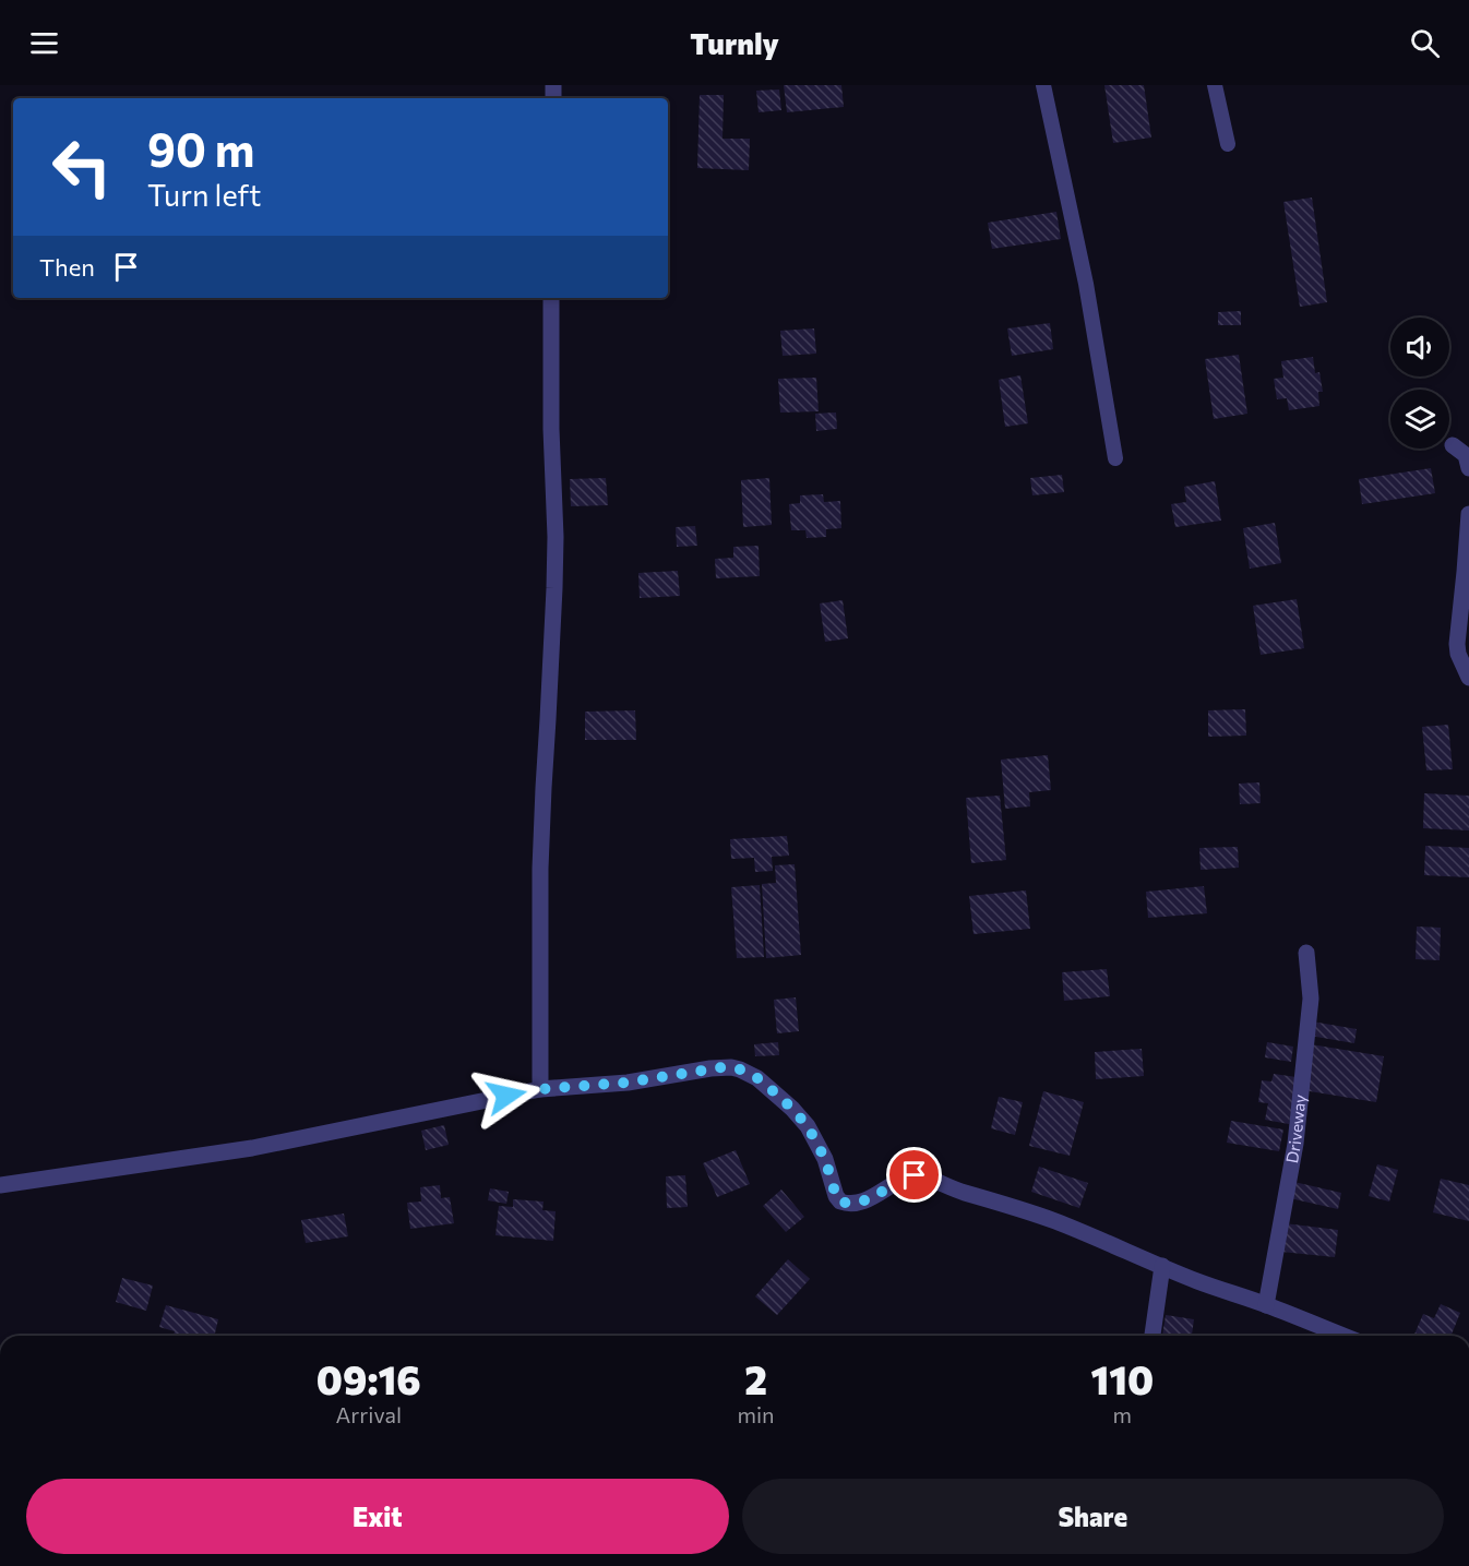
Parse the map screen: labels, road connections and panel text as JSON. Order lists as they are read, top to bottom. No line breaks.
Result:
{"streets":{"street":["Driveway"]},"page":{"header":"Turnly","turn":["90 m","Turn left"],"then":"Then","eta":["09:16","Arrival","2","min","110","m"],"buttons":["Exit","Share"]}}
